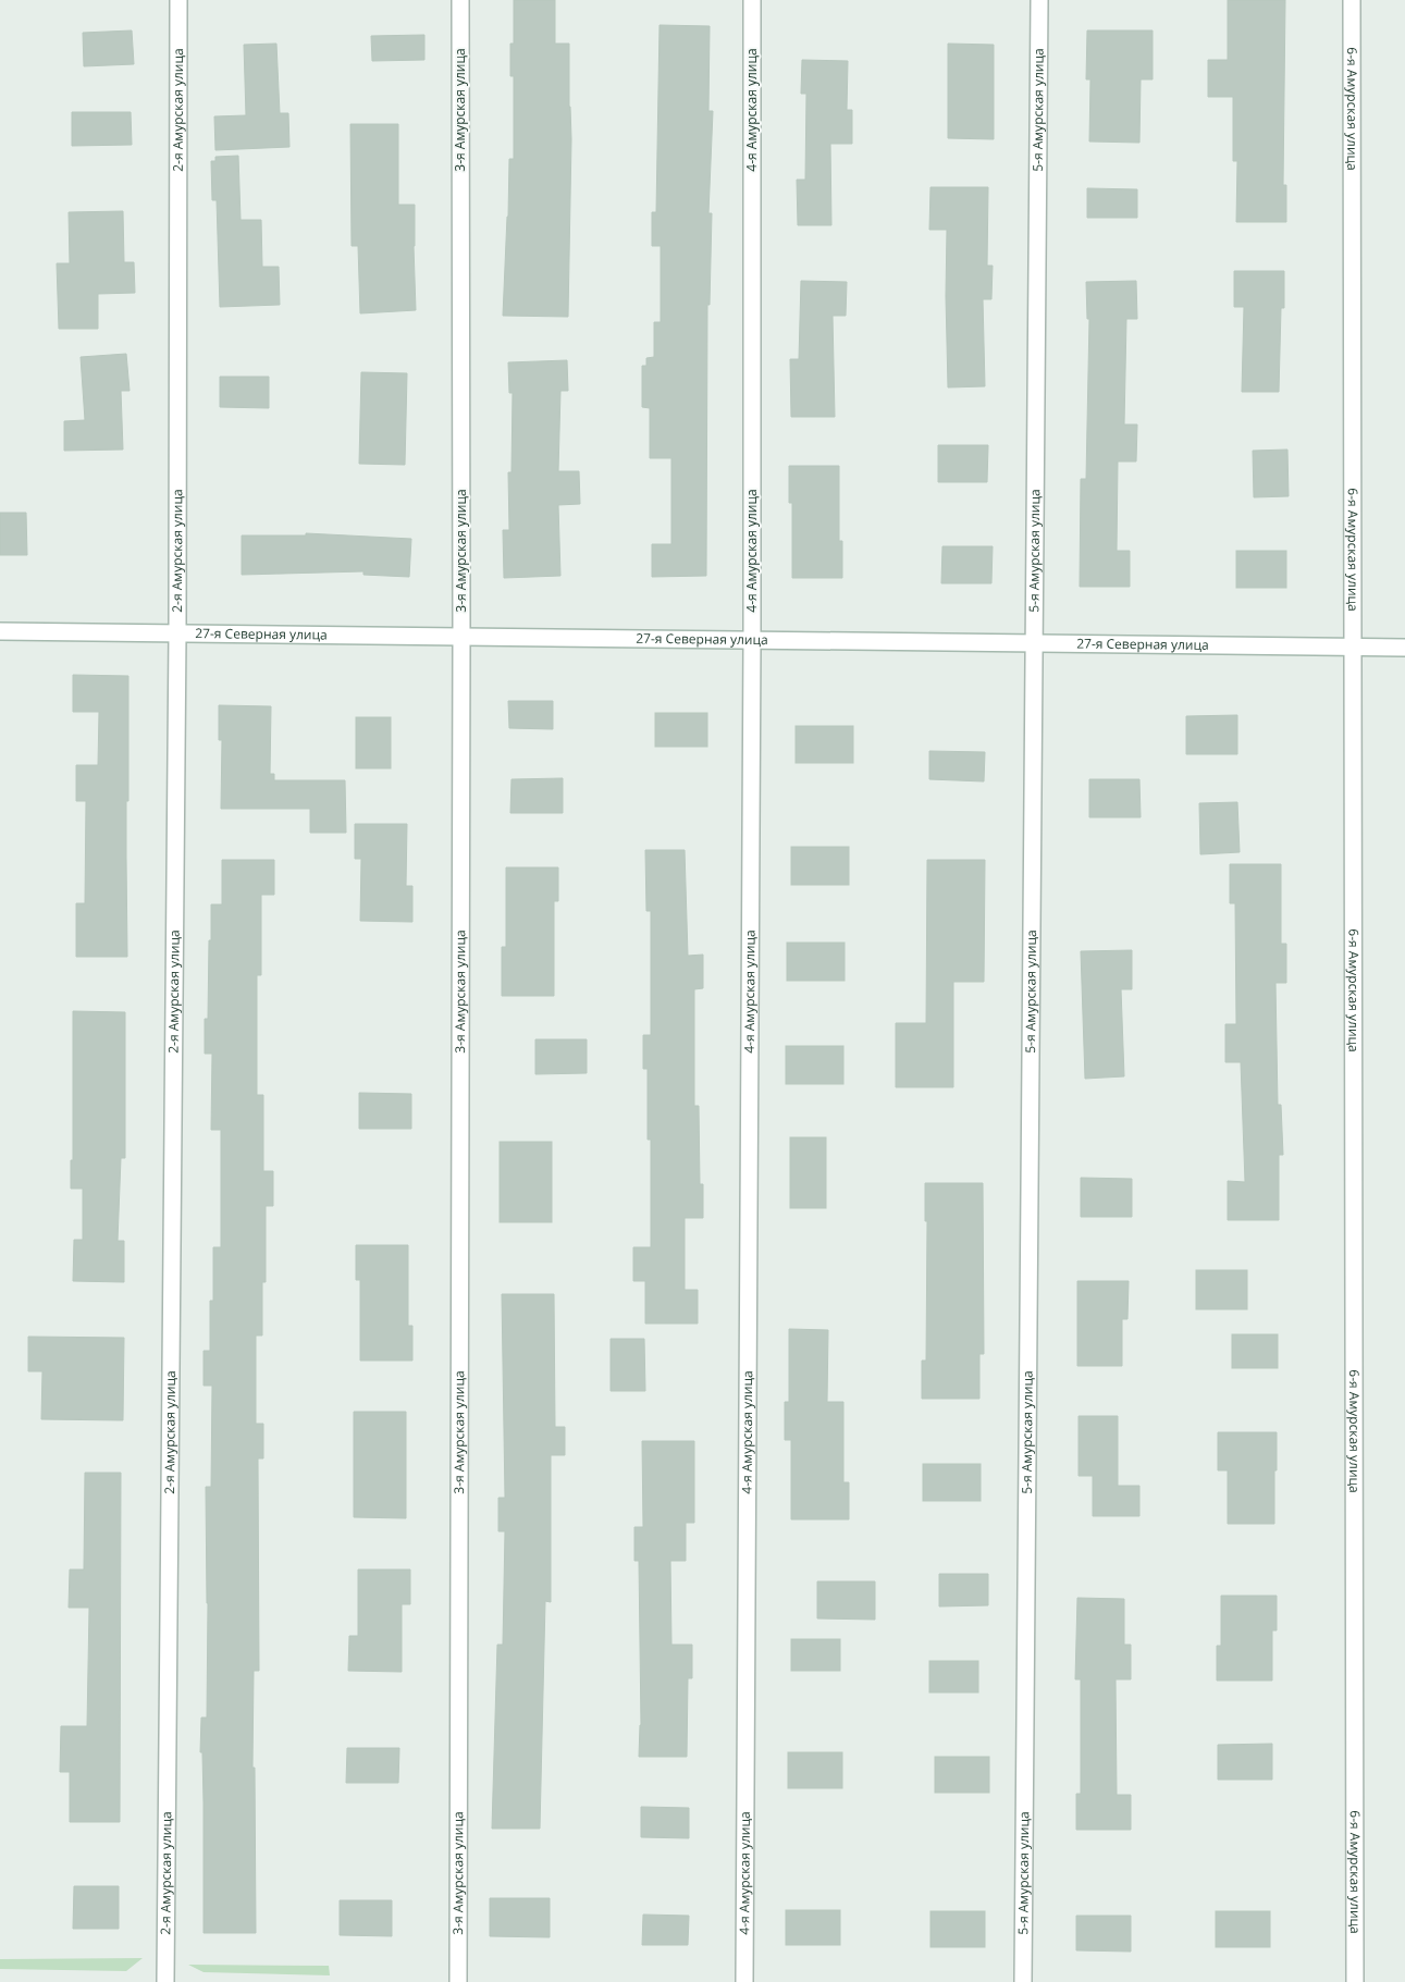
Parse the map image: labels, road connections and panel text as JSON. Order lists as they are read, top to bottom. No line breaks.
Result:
{"streets":{"street":["2-я Амурская улица","3-я Амурская улица","4-я Амурская улица","5-я Амурская улица","6-я Амурская улица","27-я Северная улица"]},"crossings":[["2-я Амурская улица","27-я Северная улица"],["3-я Амурская улица","27-я Северная улица"],["4-я Амурская улица","27-я Северная улица"],["5-я Амурская улица","27-я Северная улица"],["6-я Амурская улица","27-я Северная улица"]]}
